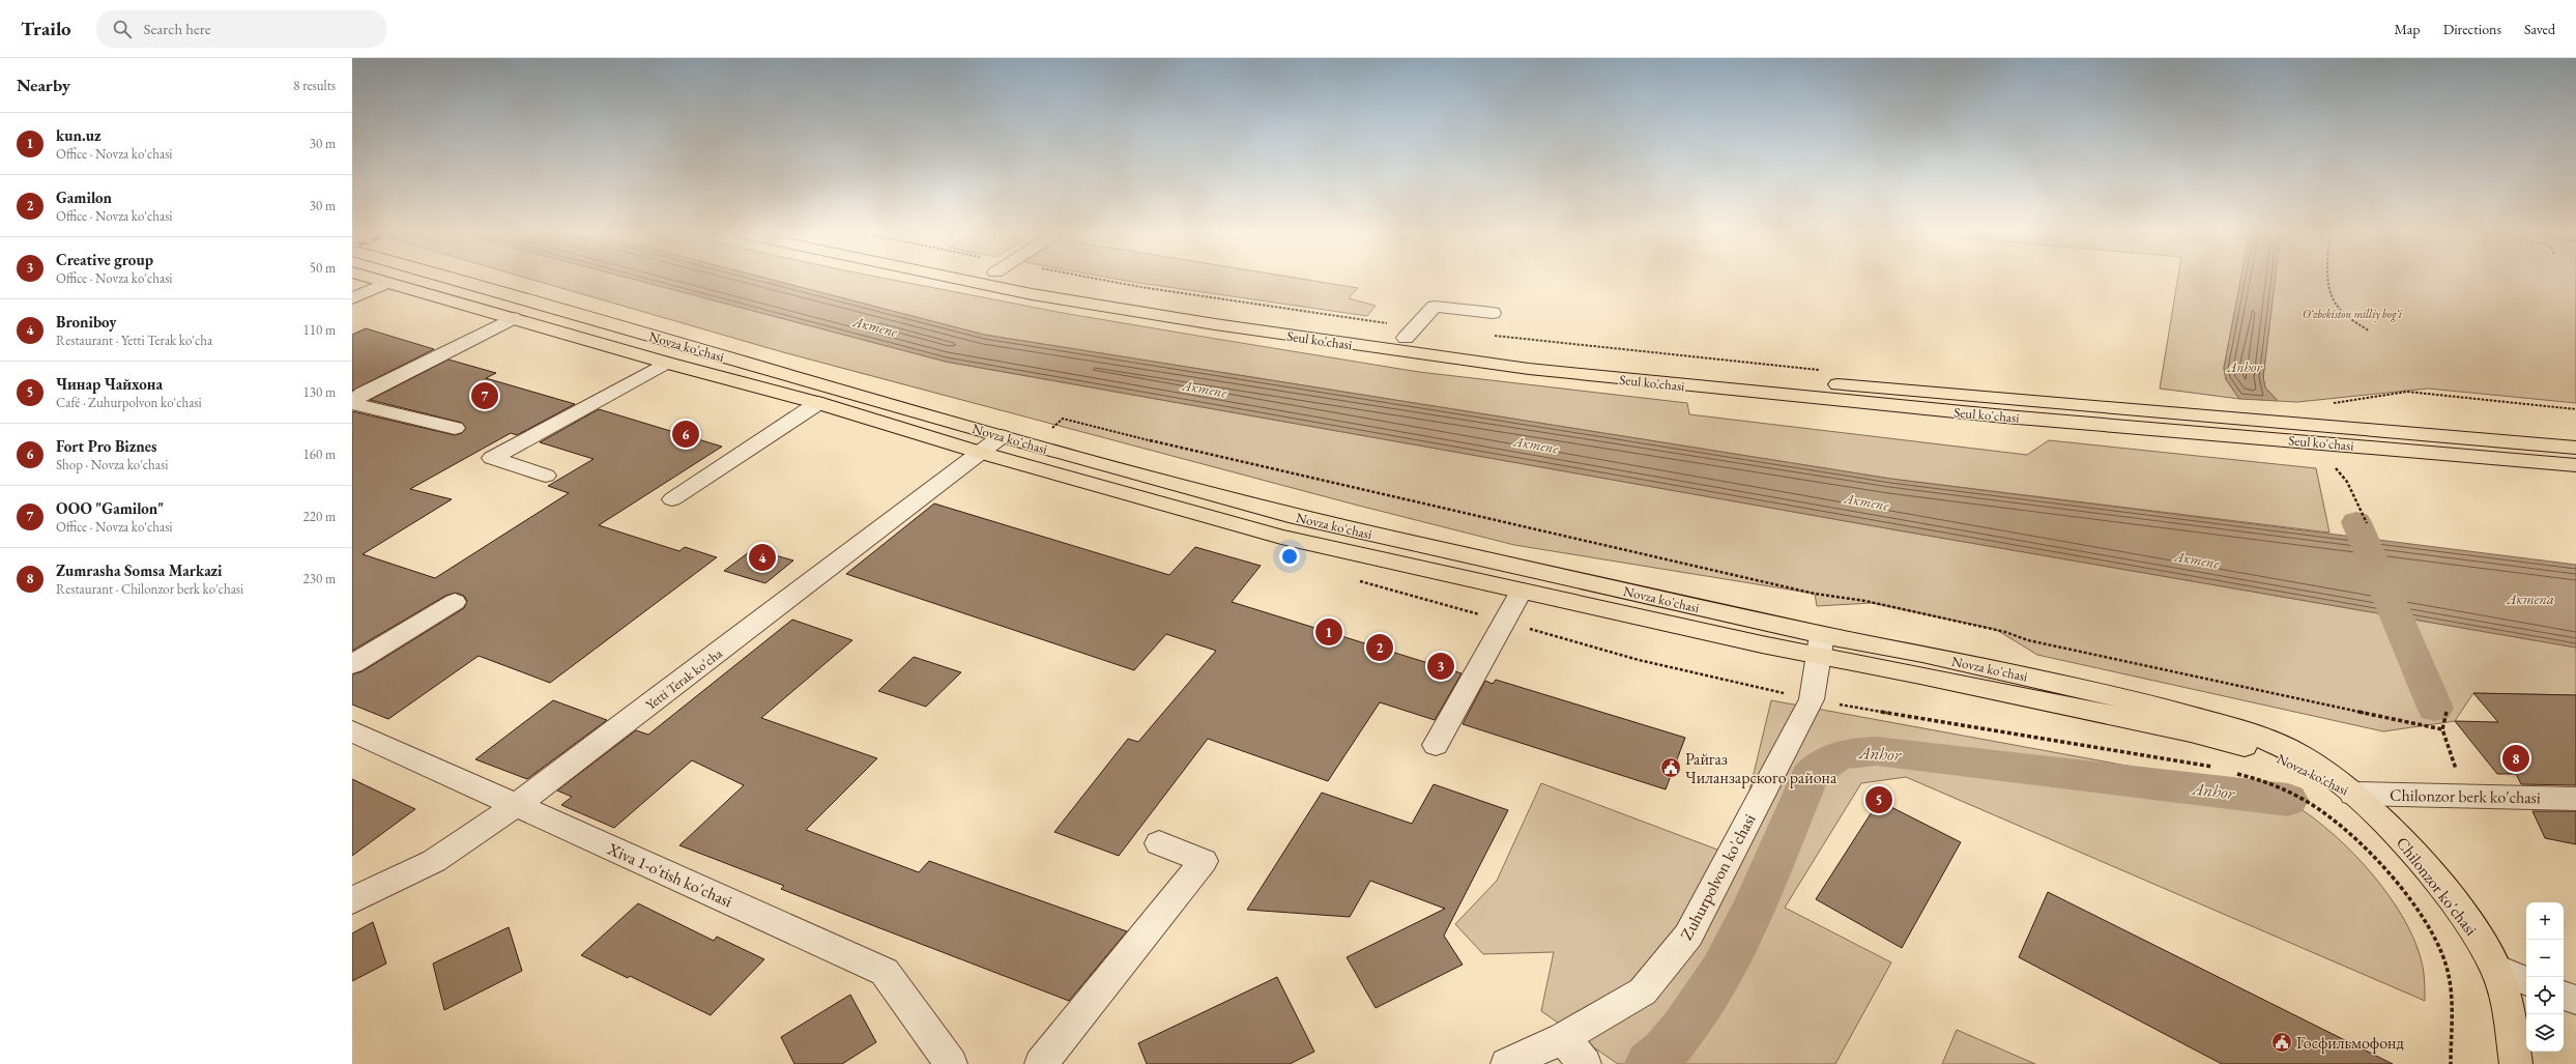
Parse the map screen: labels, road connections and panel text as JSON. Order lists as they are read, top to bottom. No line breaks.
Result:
{"streets":{"main road":["Seul ko'chasi","Novza ko'chasi","Chilonzor ko'chasi"],"street":["Yetti Terak ko'cha","Chilonzor berk ko'chasi","Xiva 1-o'tish ko'chasi","Zuhurpolvon ko'chasi"]},"crossings":[["Novza ko'chasi","Yetti Terak ko'cha"],["Novza ko'chasi","Chilonzor berk ko'chasi"],["Novza ko'chasi","Zuhurpolvon ko'chasi"],["Novza ko'chasi","Chilonzor ko'chasi"],["Yetti Terak ko'cha","Xiva 1-o'tish ko'chasi"],["Chilonzor berk ko'chasi","Chilonzor ko'chasi"]],"water":["Актепе","Anhor","Актепа"],"parks":["Oʻzbekiston milliy bogʻi"],"places":{"public building":["Райгаз Чиланзарского района","Госфильмофонд"]},"page":{"header":"Trailo","search":"Search here","nav":["Map","Directions","Saved"],"heading":["Nearby","8 results"],"list":[{"mark":"1","name":"kun.uz","note":"Office · Novza ko'chasi","value":"30 m"},{"mark":"2","name":"Gamilon","note":"Office · Novza ko'chasi","value":"30 m"},{"mark":"3","name":"Creative group","note":"Office · Novza ko'chasi","value":"50 m"},{"mark":"4","name":"Broniboy","note":"Restaurant · Yetti Terak ko'cha","value":"110 m"},{"mark":"5","name":"Чинар Чайхона","note":"Café · Zuhurpolvon ko'chasi","value":"130 m"},{"mark":"6","name":"Fort Pro Biznes","note":"Shop · Novza ko'chasi","value":"160 m"},{"mark":"7","name":"ООО \"Gamilon\"","note":"Office · Novza ko'chasi","value":"220 m"},{"mark":"8","name":"Zumrasha Somsa Markazi","note":"Restaurant · Chilonzor berk ko'chasi","value":"230 m"}],"pins":["7","6","4","1","2","3","8","5"],"map_buttons":["+","−"]}}
